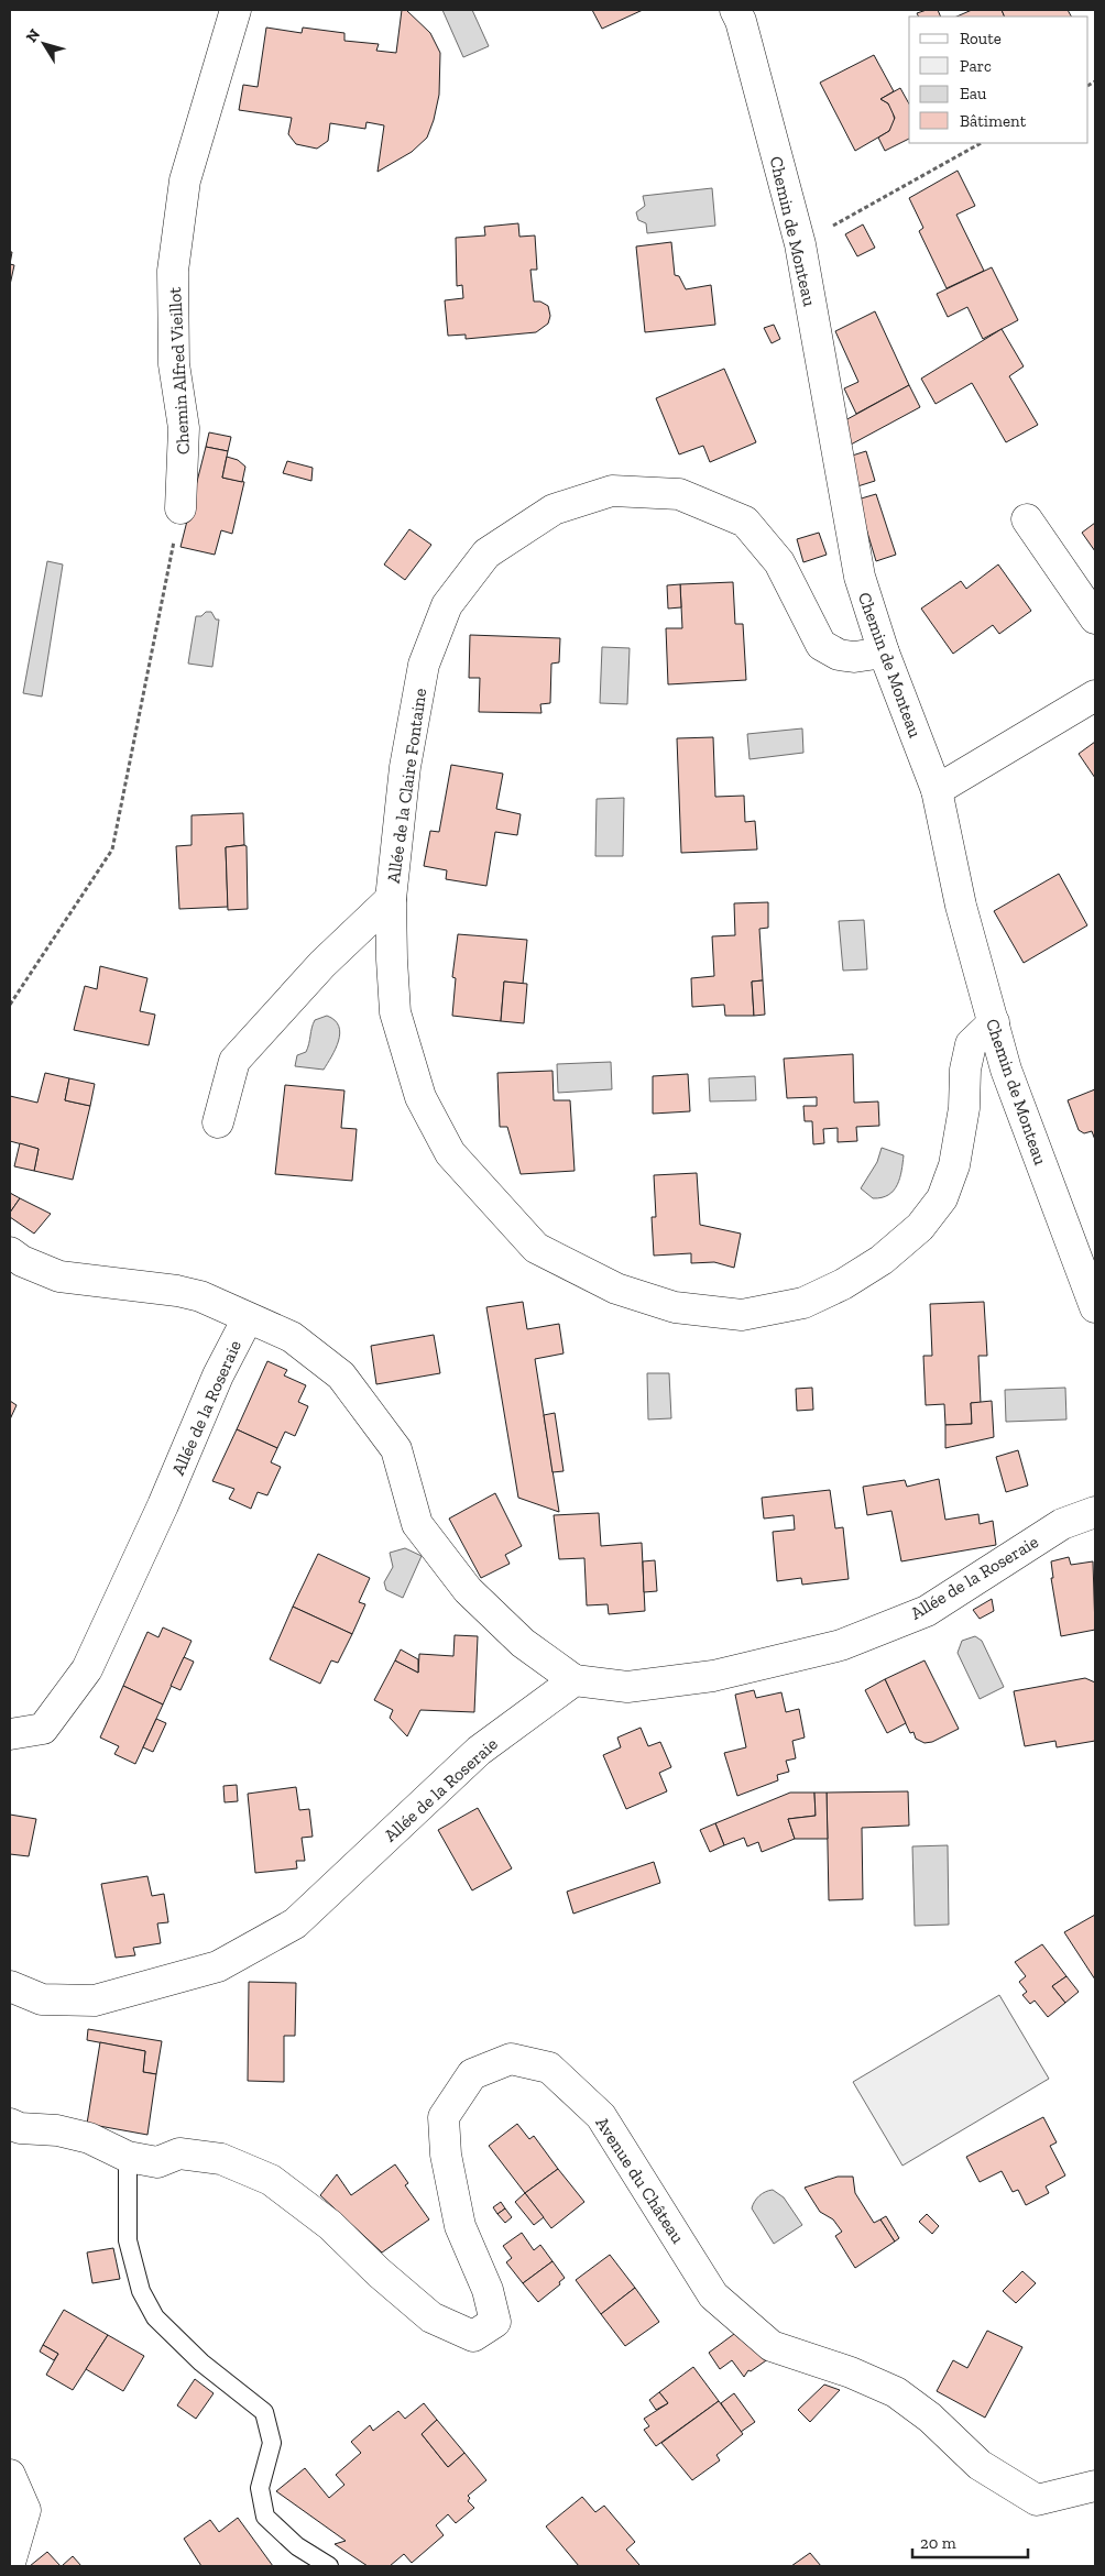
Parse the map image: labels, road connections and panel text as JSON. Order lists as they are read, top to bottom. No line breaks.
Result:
{"streets":{"street":["Chemin de Monteau","Chemin Alfred Vieillot","Allée de la Claire Fontaine","Allée de la Roseraie","Avenue du Château"]},"crossings":[["Chemin de Monteau","Allée de la Claire Fontaine"]],"legend":["Route","Parc","Eau","Bâtiment"],"scale_bar":"20 m","north":"top left"}
